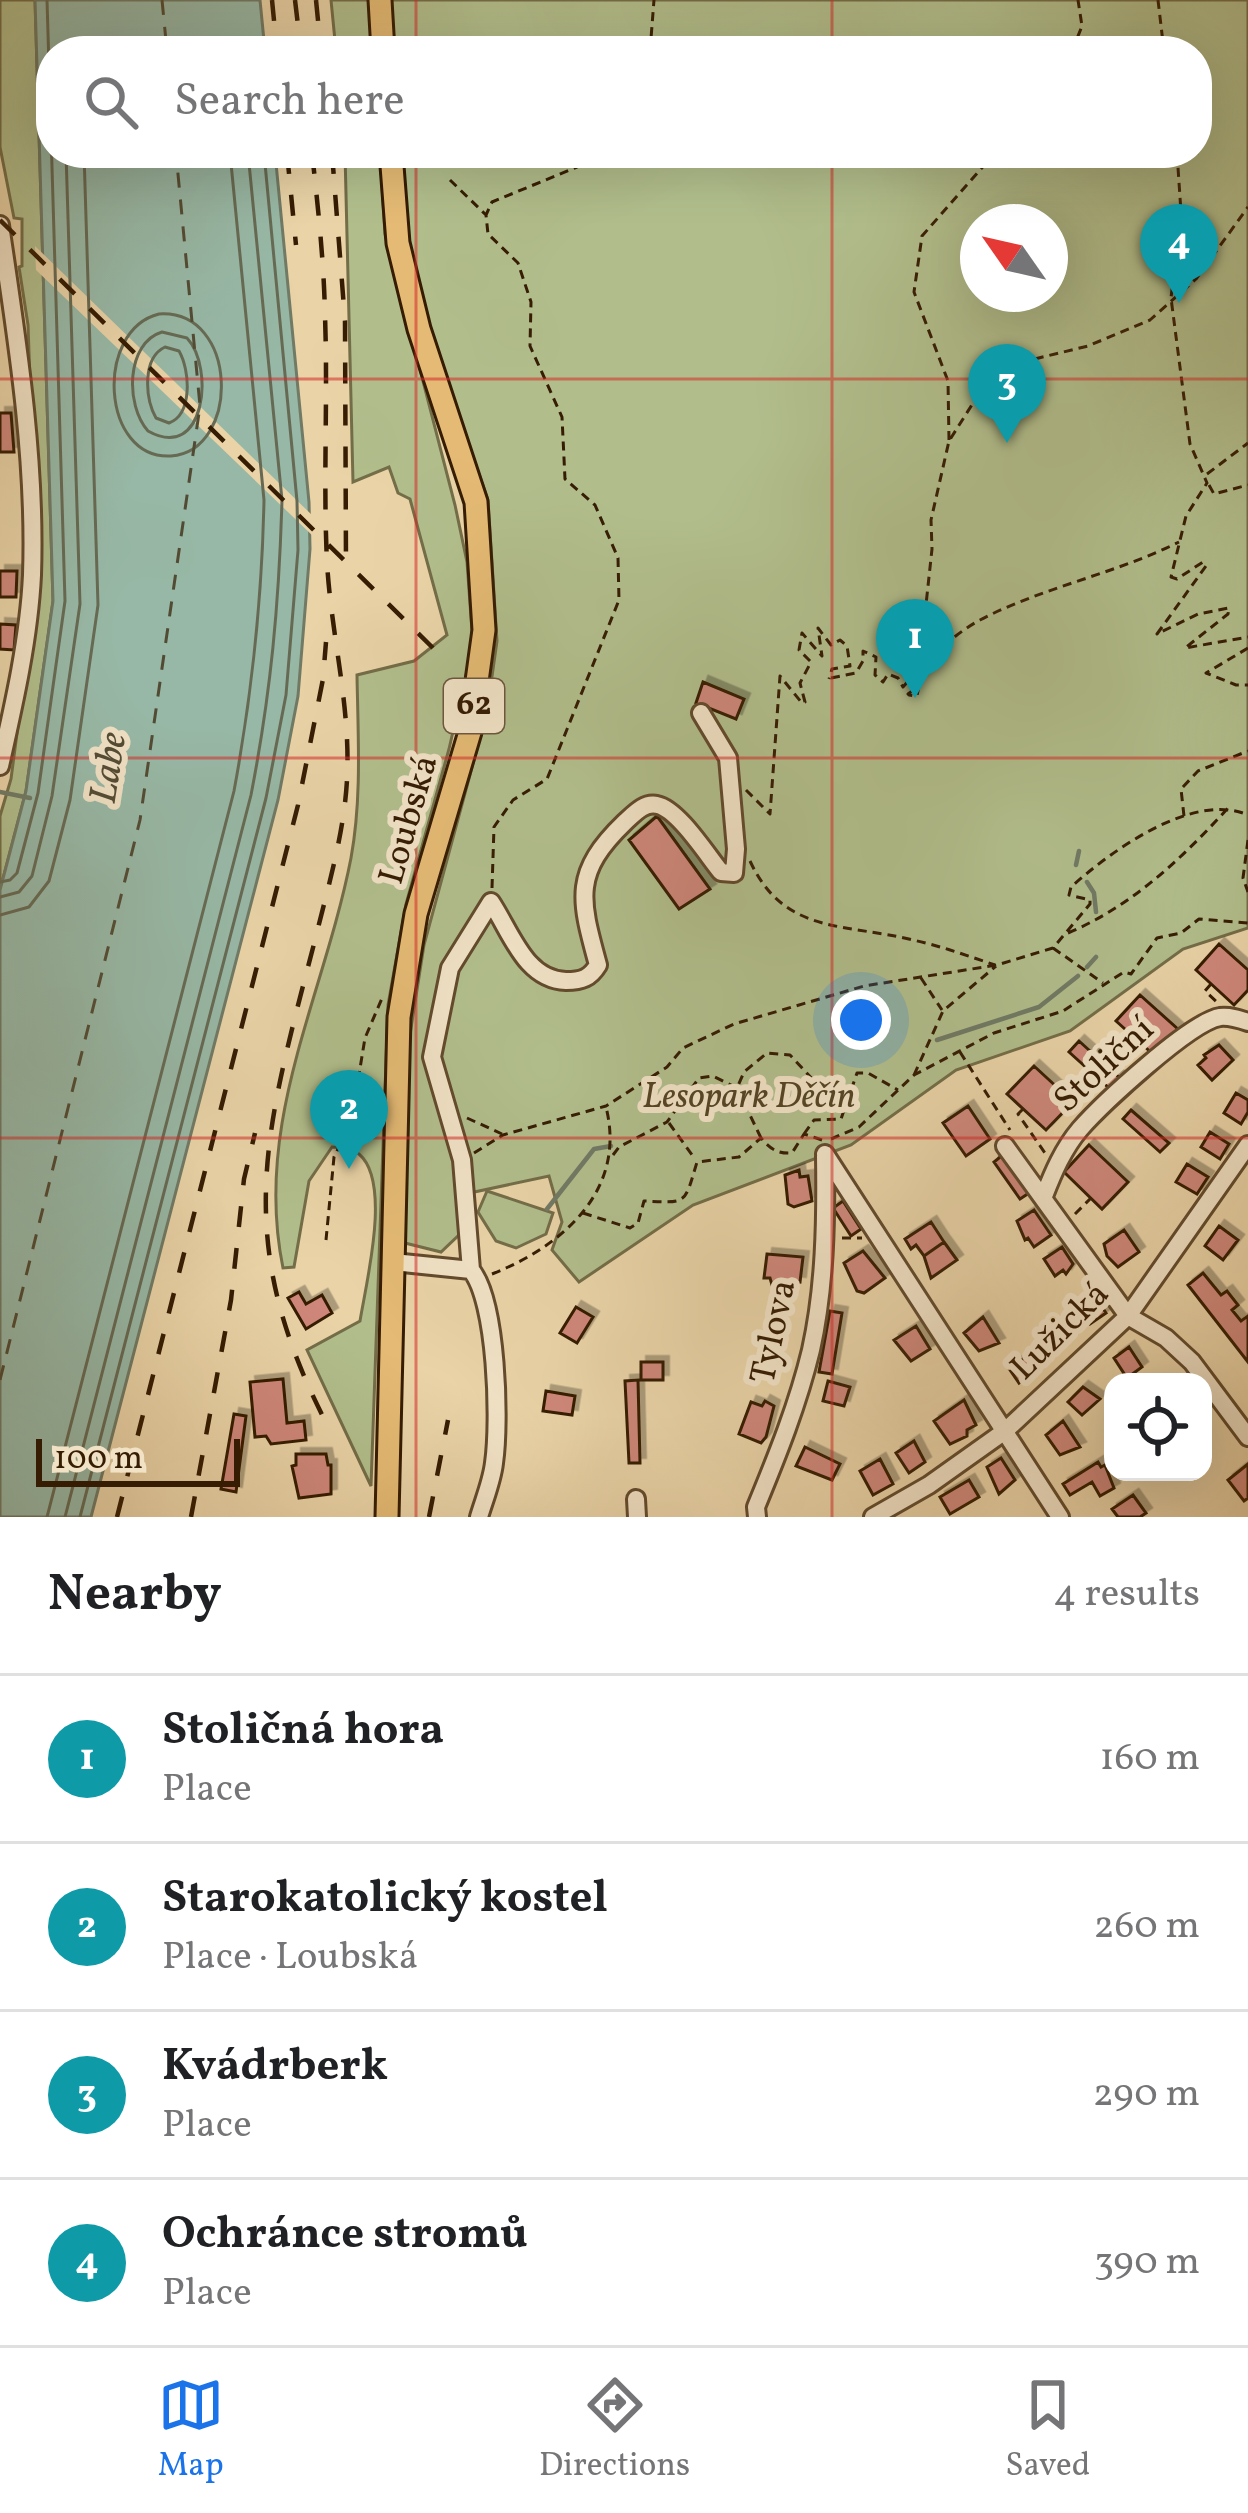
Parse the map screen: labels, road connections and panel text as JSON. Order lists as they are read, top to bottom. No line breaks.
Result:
{"streets":{"main road":["62","Loubská"],"street":["Stoliční","Tylova","Lužická"]},"water":["Labe"],"parks":["Lesopark Děčín"],"scale_bar":"100 m","north":"top left","page":{"search":"Search here","pins":["4","3","1","2"],"scale":"100 m","heading":["Nearby","4 results"],"list":[{"mark":"1","name":"Stoličná hora","note":"Place","value":"160 m"},{"mark":"2","name":"Starokatolický kostel","note":"Place · Loubská","value":"260 m"},{"mark":"3","name":"Kvádrberk","note":"Place","value":"290 m"},{"mark":"4","name":"Ochránce stromů","note":"Place","value":"390 m"}],"nav":["Map","Directions","Saved"]}}
